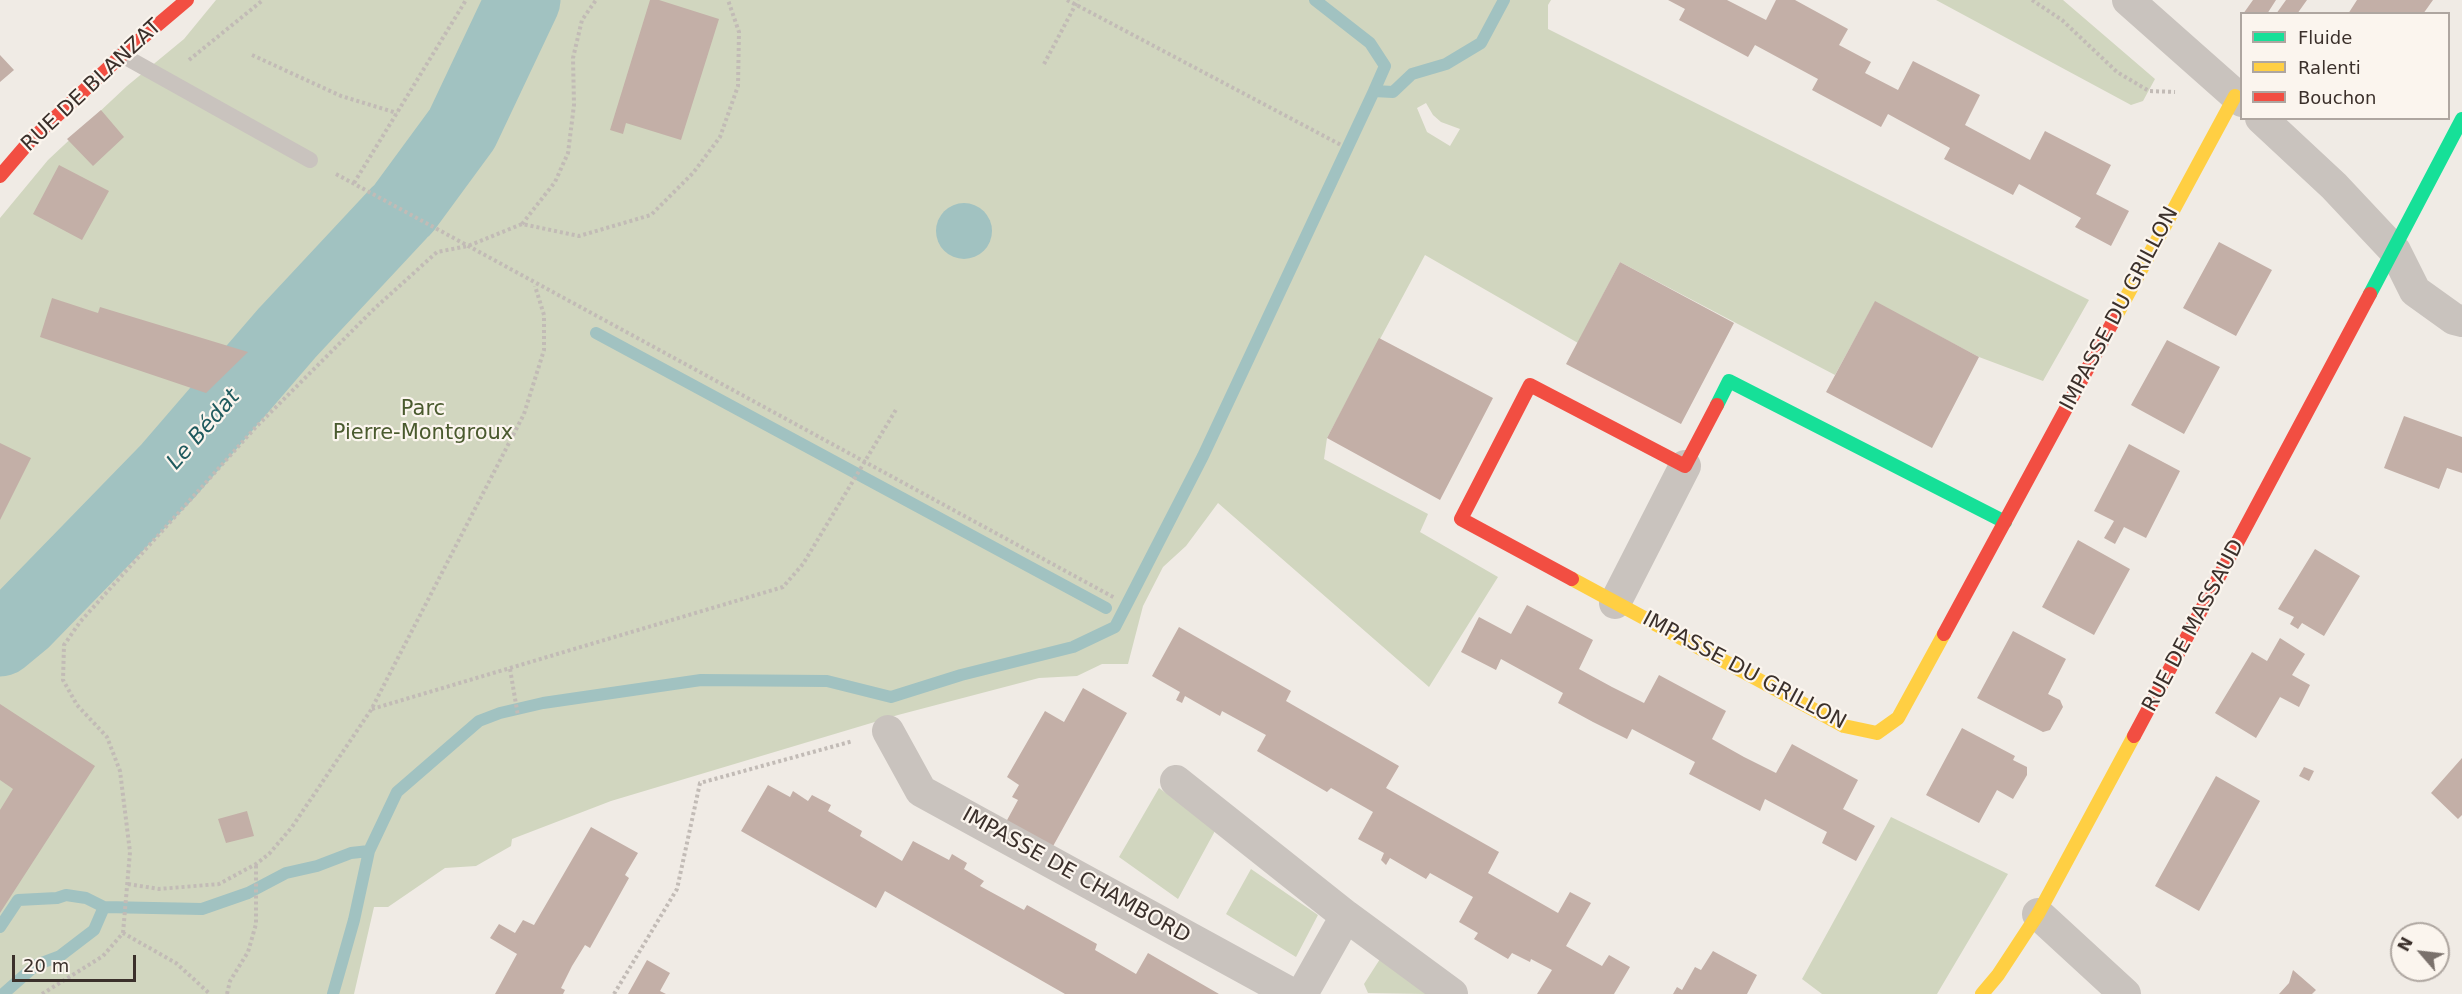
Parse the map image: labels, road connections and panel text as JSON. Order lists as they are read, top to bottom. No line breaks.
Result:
{"streets":{"street":["RUE DE BLANZAT","IMPASSE DU GRILLON","RUE DE MASSAUD","IMPASSE DE CHAMBORD"]},"water":["Le Bédat"],"parks":["Parc Pierre-Montgroux"],"legend":["Fluide","Ralenti","Bouchon"],"scale_bar":"20 m","north":"top left"}
